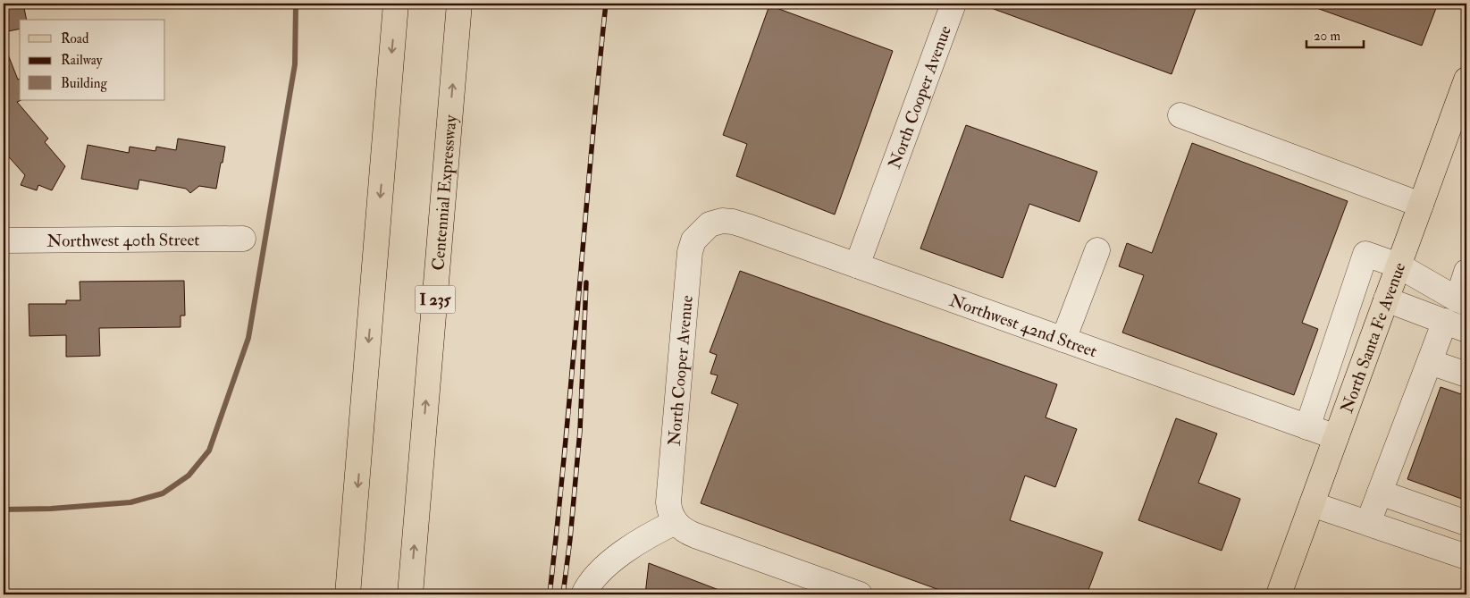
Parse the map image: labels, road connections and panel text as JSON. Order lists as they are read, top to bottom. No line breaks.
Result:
{"streets":{"main road":["Centennial Expressway","I 235","North Santa Fe Avenue"],"street":["North Cooper Avenue","Northwest 40th Street","Northwest 42nd Street"]},"crossings":[["North Cooper Avenue","Northwest 42nd Street"],["Northwest 42nd Street","North Santa Fe Avenue"]],"legend":["Road","Railway","Building"],"scale_bar":"20 m"}
